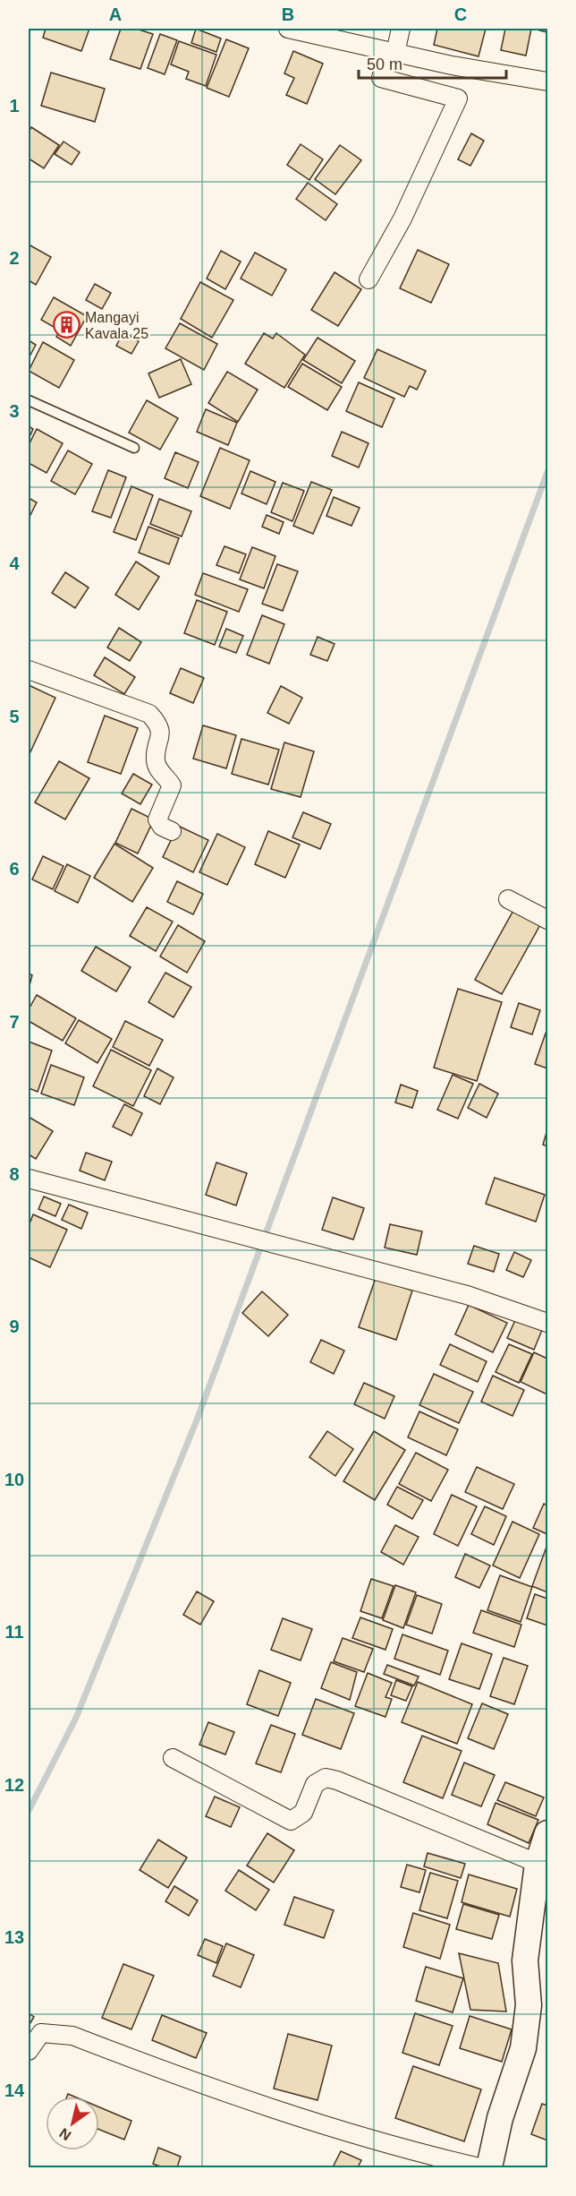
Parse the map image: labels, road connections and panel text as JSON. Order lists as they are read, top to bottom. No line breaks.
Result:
{"places":{"building":["Mangayi Kavala 25"]},"scale_bar":"50 m","north":"bottom left","grid":{"columns":["A","B","C"],"rows":["1","2","3","4","5","6","7","8","9","10","11","12","13","14"]}}
